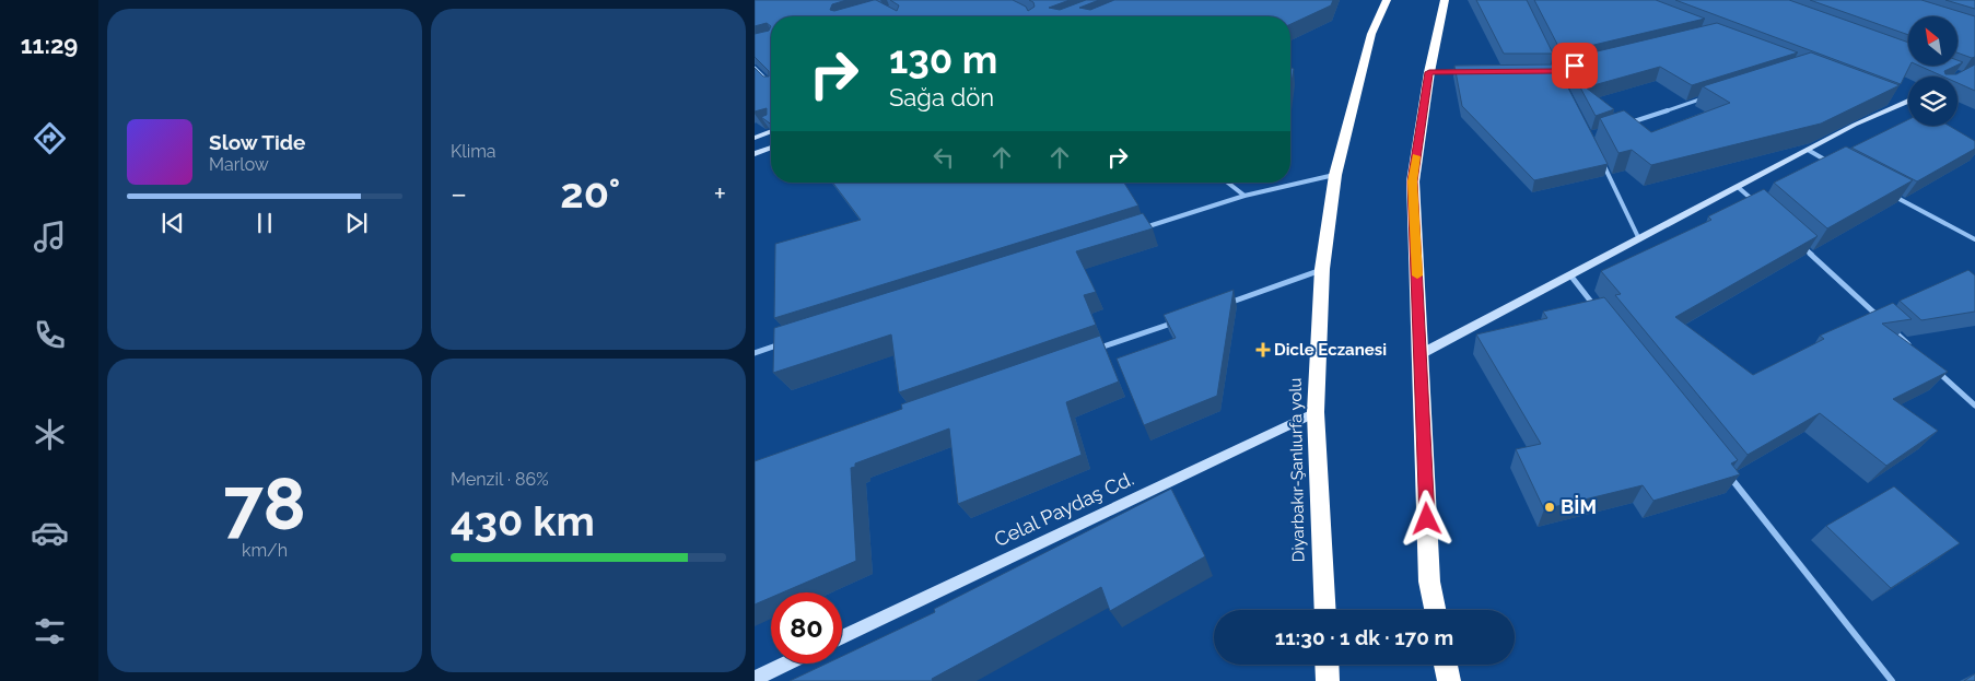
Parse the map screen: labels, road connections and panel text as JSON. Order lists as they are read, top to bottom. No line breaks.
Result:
{"streets":{"highway":["Diyarbakır-Şanlıurfa yolu"],"street":["Celal Paydaş Cd."]},"crossings":[["Diyarbakır-Şanlıurfa yolu","Celal Paydaş Cd."]],"places":{"health":["Dicle Eczanesi"],"other":["BİM"]},"north":"top left","page":{"tabs":"11:29","tile":["Klima",["78","km/h"],["Menzil · 86%","430 km"]],"turn":["130 m","Sağa dön"],"song":["Slow Tide","Marlow"],"heat":["−","20°","+"],"limit":"80","trip":"11:30 · 1 dk · 170 m"}}
